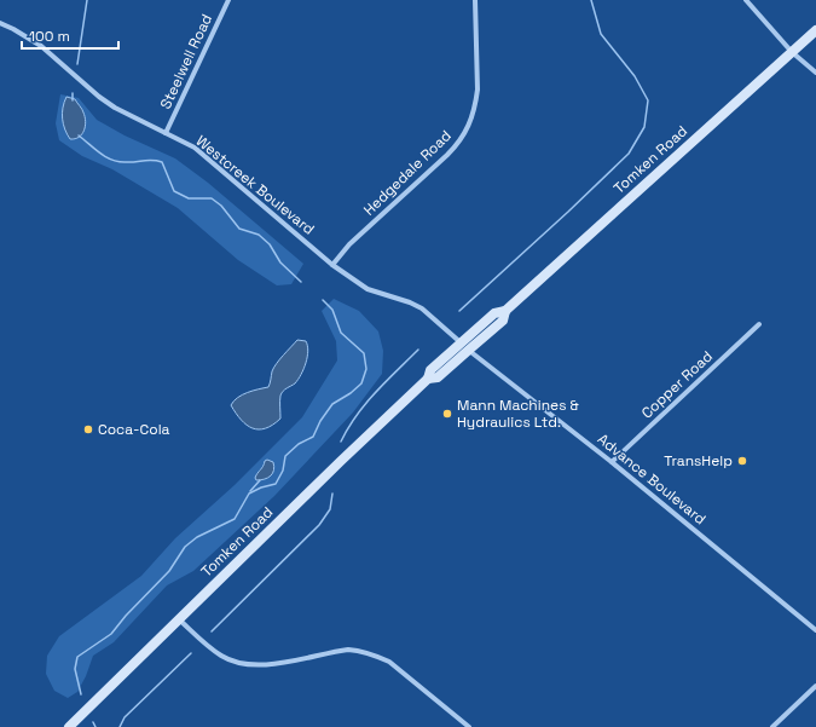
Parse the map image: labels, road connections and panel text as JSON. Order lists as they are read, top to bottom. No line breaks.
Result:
{"streets":{"main road":["Tomken Road"],"street":["Steelwell Road","Hedgedale Road","Westcreek Boulevard","Copper Road","Advance Boulevard"]},"crossings":[["Steelwell Road","Westcreek Boulevard"],["Tomken Road","Westcreek Boulevard"],["Tomken Road","Advance Boulevard"],["Hedgedale Road","Westcreek Boulevard"],["Westcreek Boulevard","Advance Boulevard"],["Copper Road","Advance Boulevard"]],"places":["Mann Machines & Hydraulics Ltd.","Coca-Cola","TransHelp"],"scale_bar":"100 m"}
